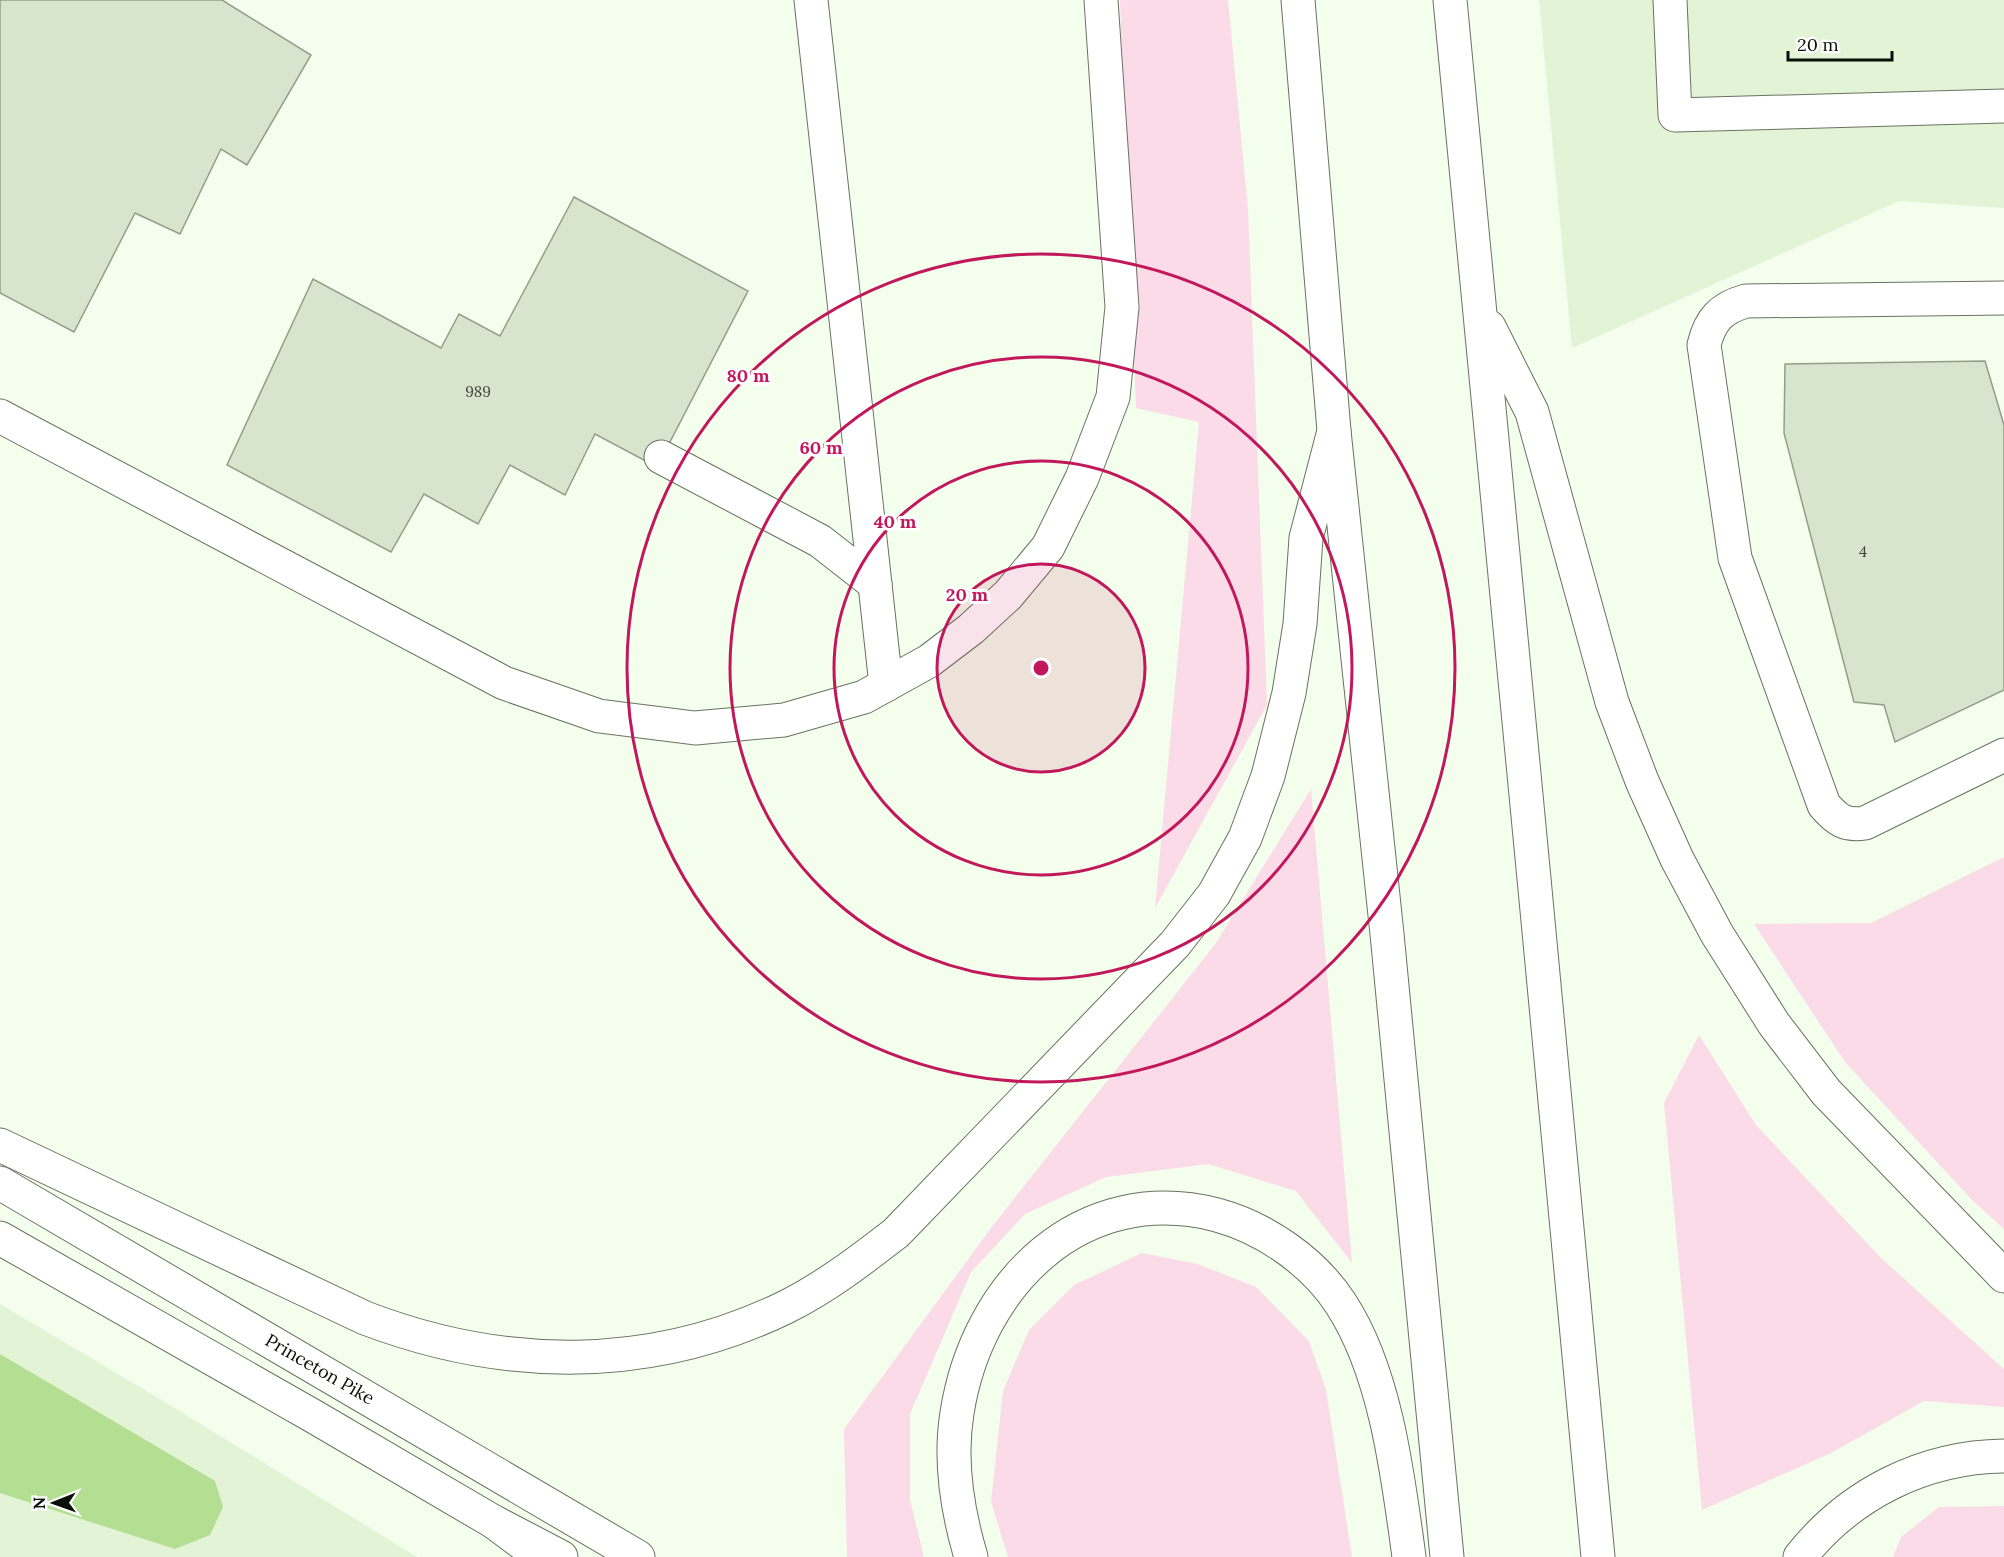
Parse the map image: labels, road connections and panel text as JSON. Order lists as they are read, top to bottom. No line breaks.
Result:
{"streets":{"main road":["Princeton Pike"]},"house_numbers":["989","4"],"scale_bar":"20 m","north":"left","rings":["80 m","60 m","40 m","20 m"]}
